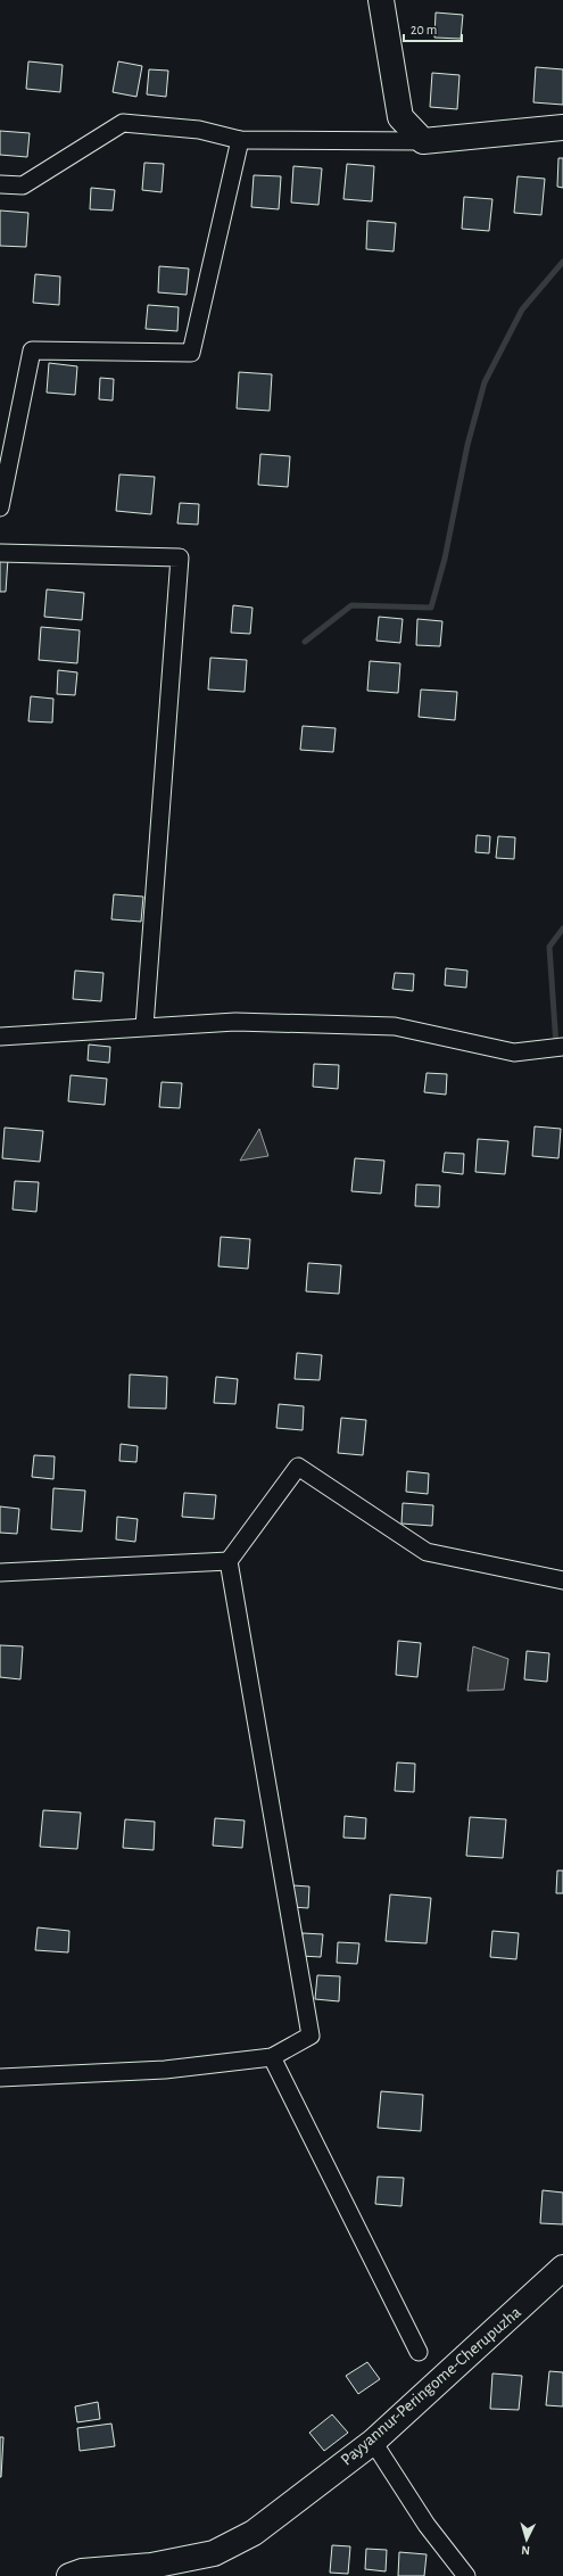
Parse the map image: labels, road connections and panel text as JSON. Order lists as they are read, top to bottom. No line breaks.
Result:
{"streets":{"main road":["Payyannur-Peringome-Cherupuzha"]},"scale_bar":"20 m","north":"bottom"}
